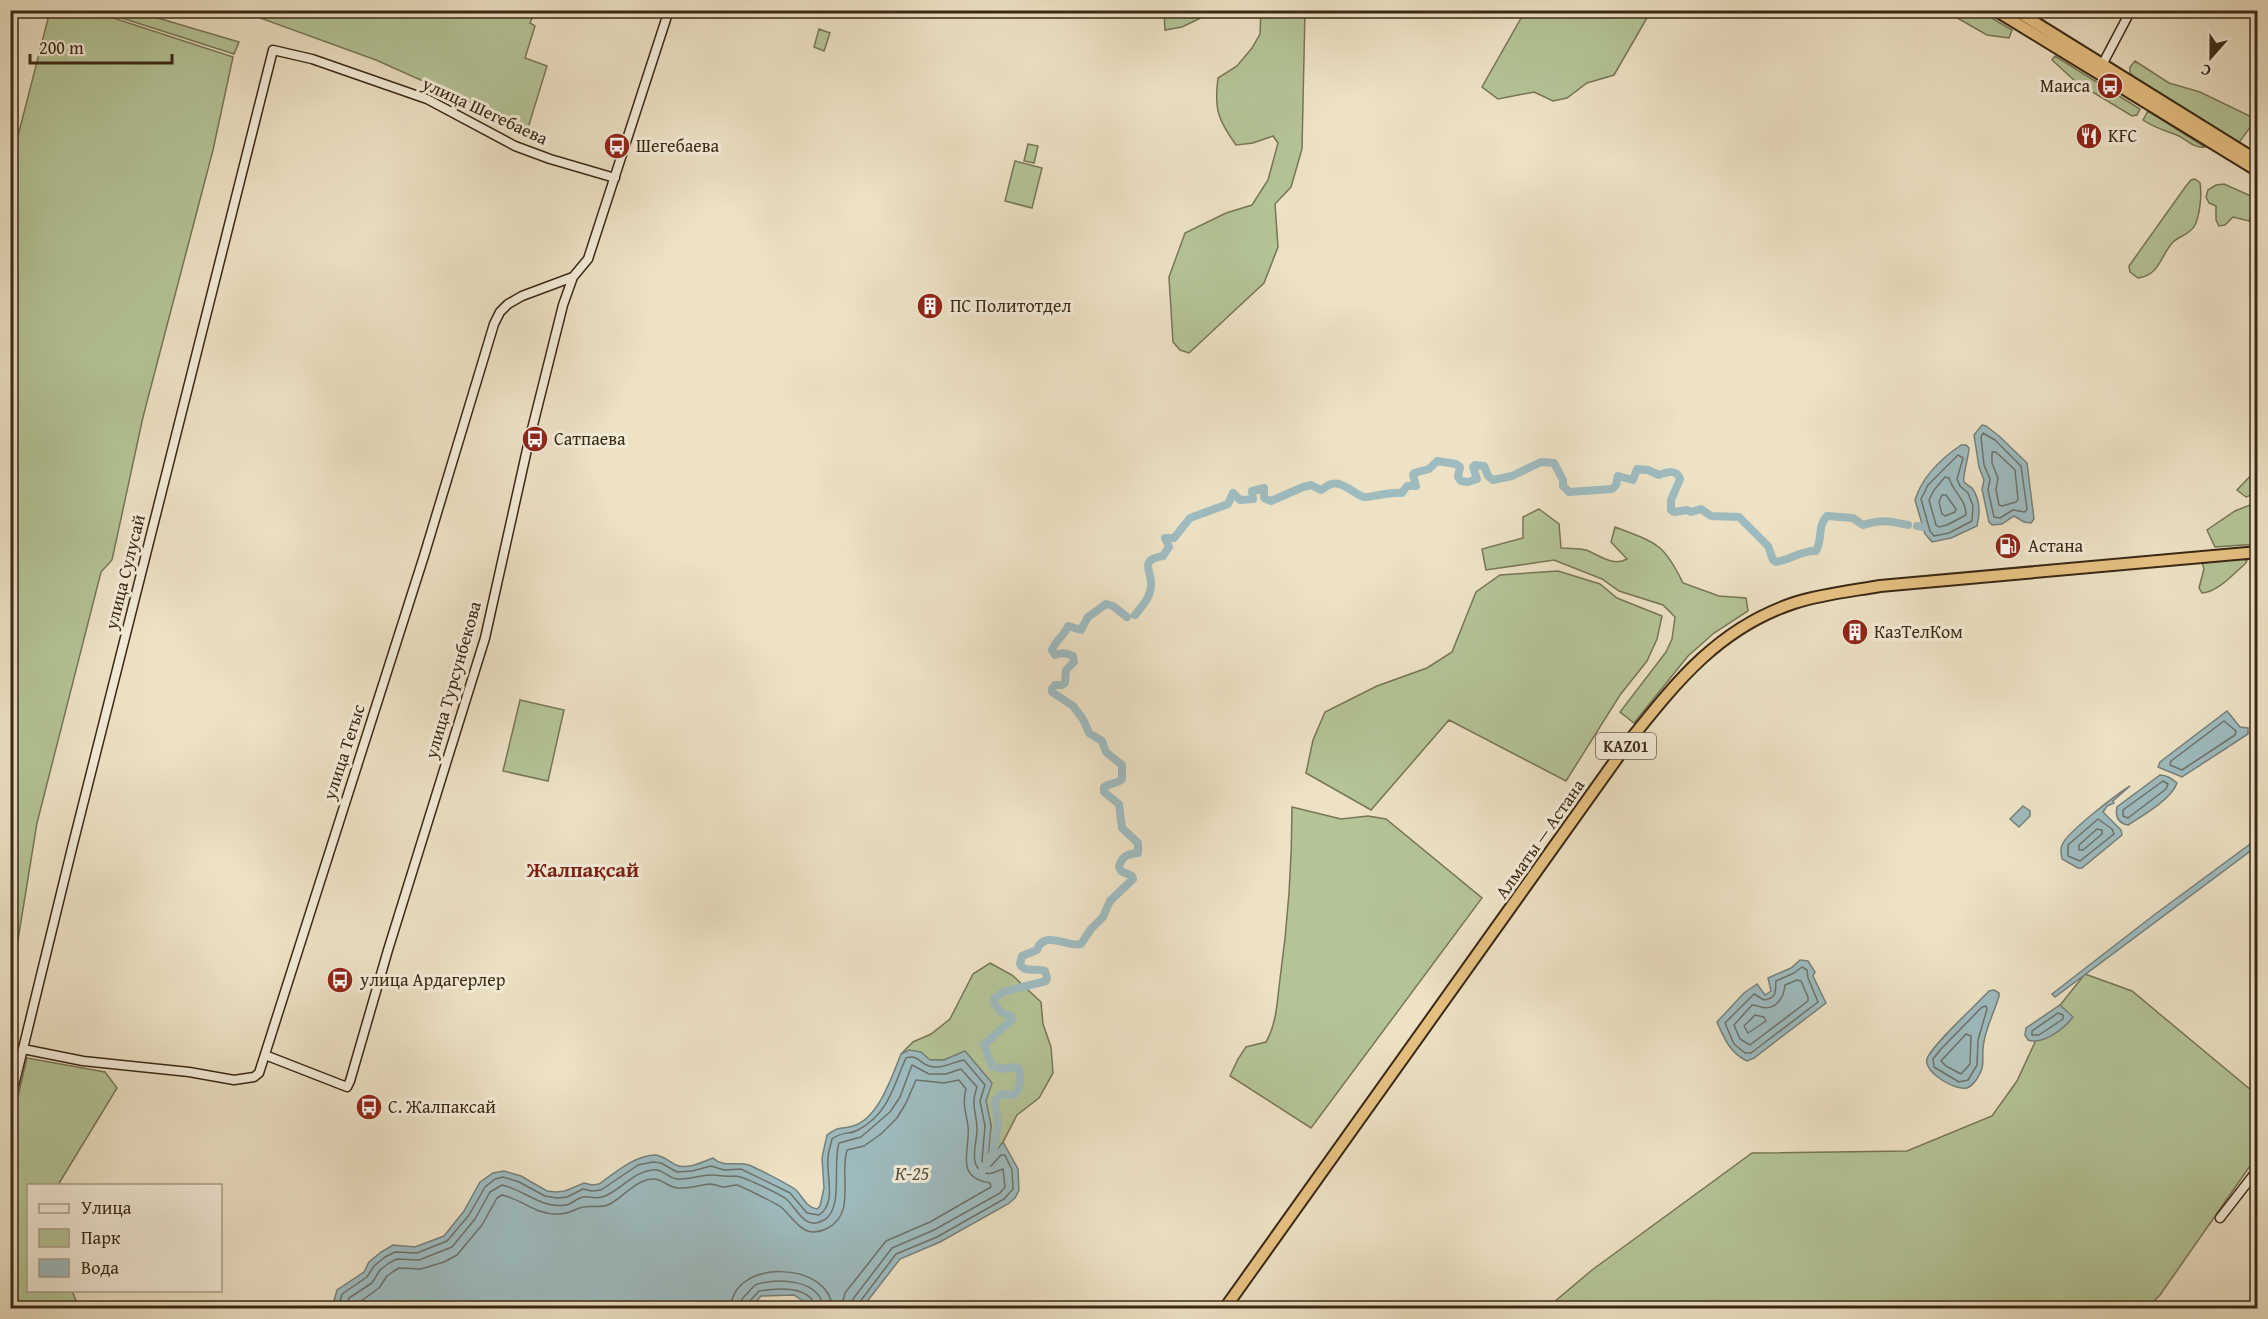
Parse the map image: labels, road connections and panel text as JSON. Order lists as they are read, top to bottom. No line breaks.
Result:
{"streets":{"highway":["KАZ01","Алматы — Астана"],"street":["улица Шегебаева","улица Сулусай","улица Турсунбекова","улица Тегыс"]},"crossings":[["улица Шегебаева","улица Сулусай"],["улица Сулусай","улица Тегыс"],["улица Турсунбекова","улица Тегыс"]],"districts":["Жалпақсай"],"water":["К-25"],"places":{"bus stop":["Маиса","Шегебаева","Сатпаева","улица Ардагерлер","С. Жалпаксай"],"restaurant":["KFC"],"building":["ПС Политотдел","КазТелКом"],"fuel station":["Астана"]},"legend":["Улица","Парк","Вода"],"scale_bar":"200 m","north":"bottom"}
